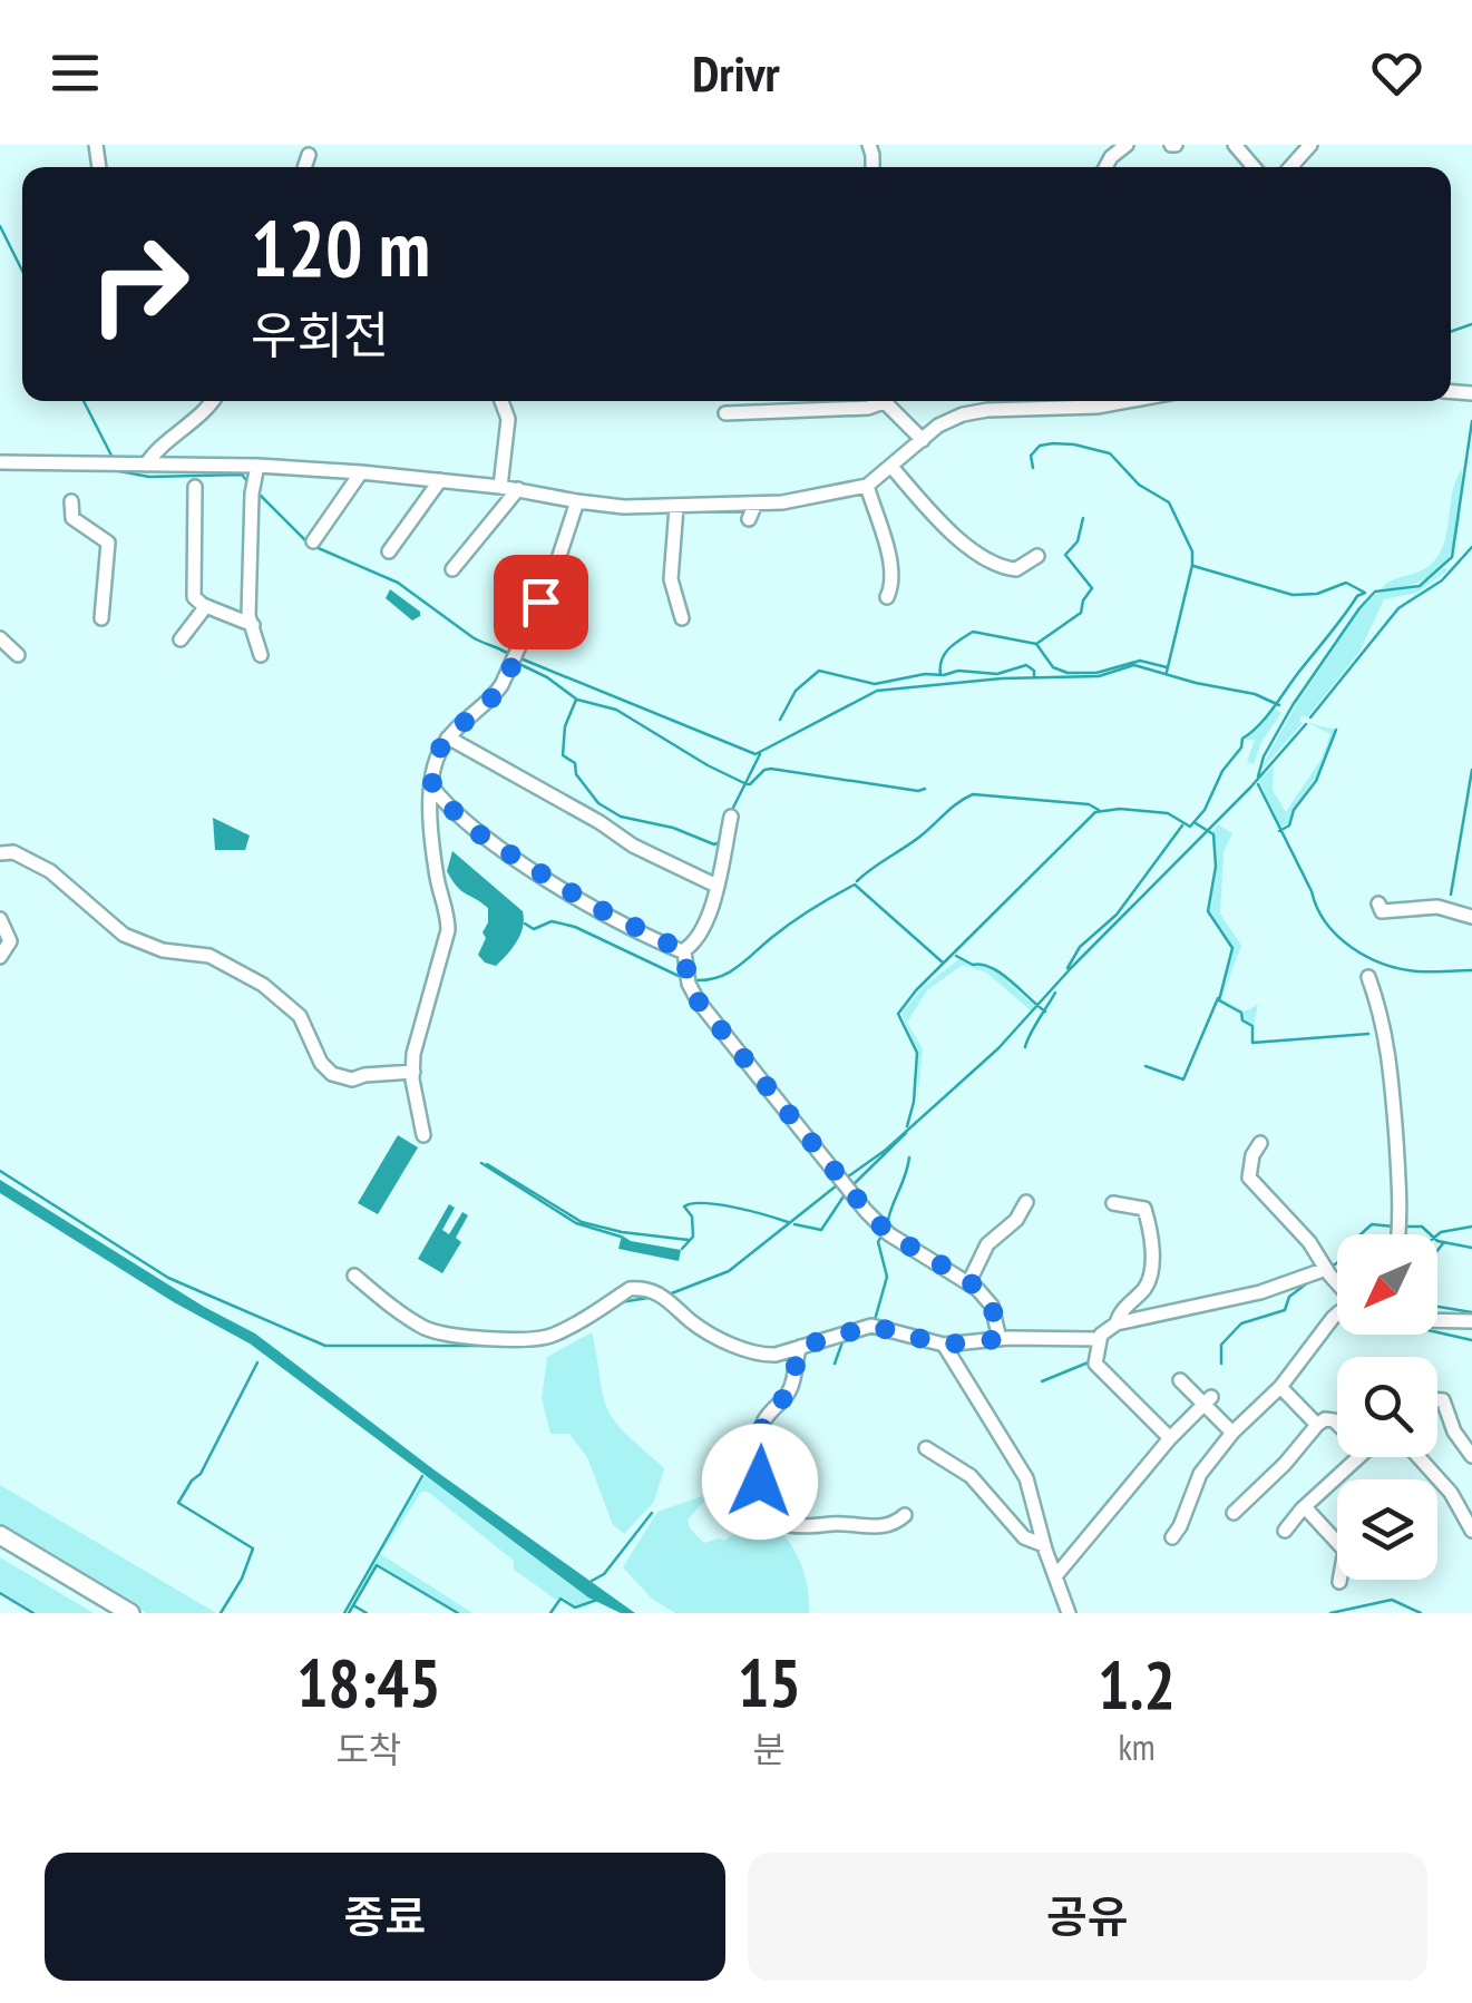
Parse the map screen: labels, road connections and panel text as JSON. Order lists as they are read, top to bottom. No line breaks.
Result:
{"north":"bottom left","page":{"header":"Drivr","turn":["120 m","우회전"],"eta":["18:45","도착","15","분","1.2","km"],"buttons":["종료","공유"]}}
